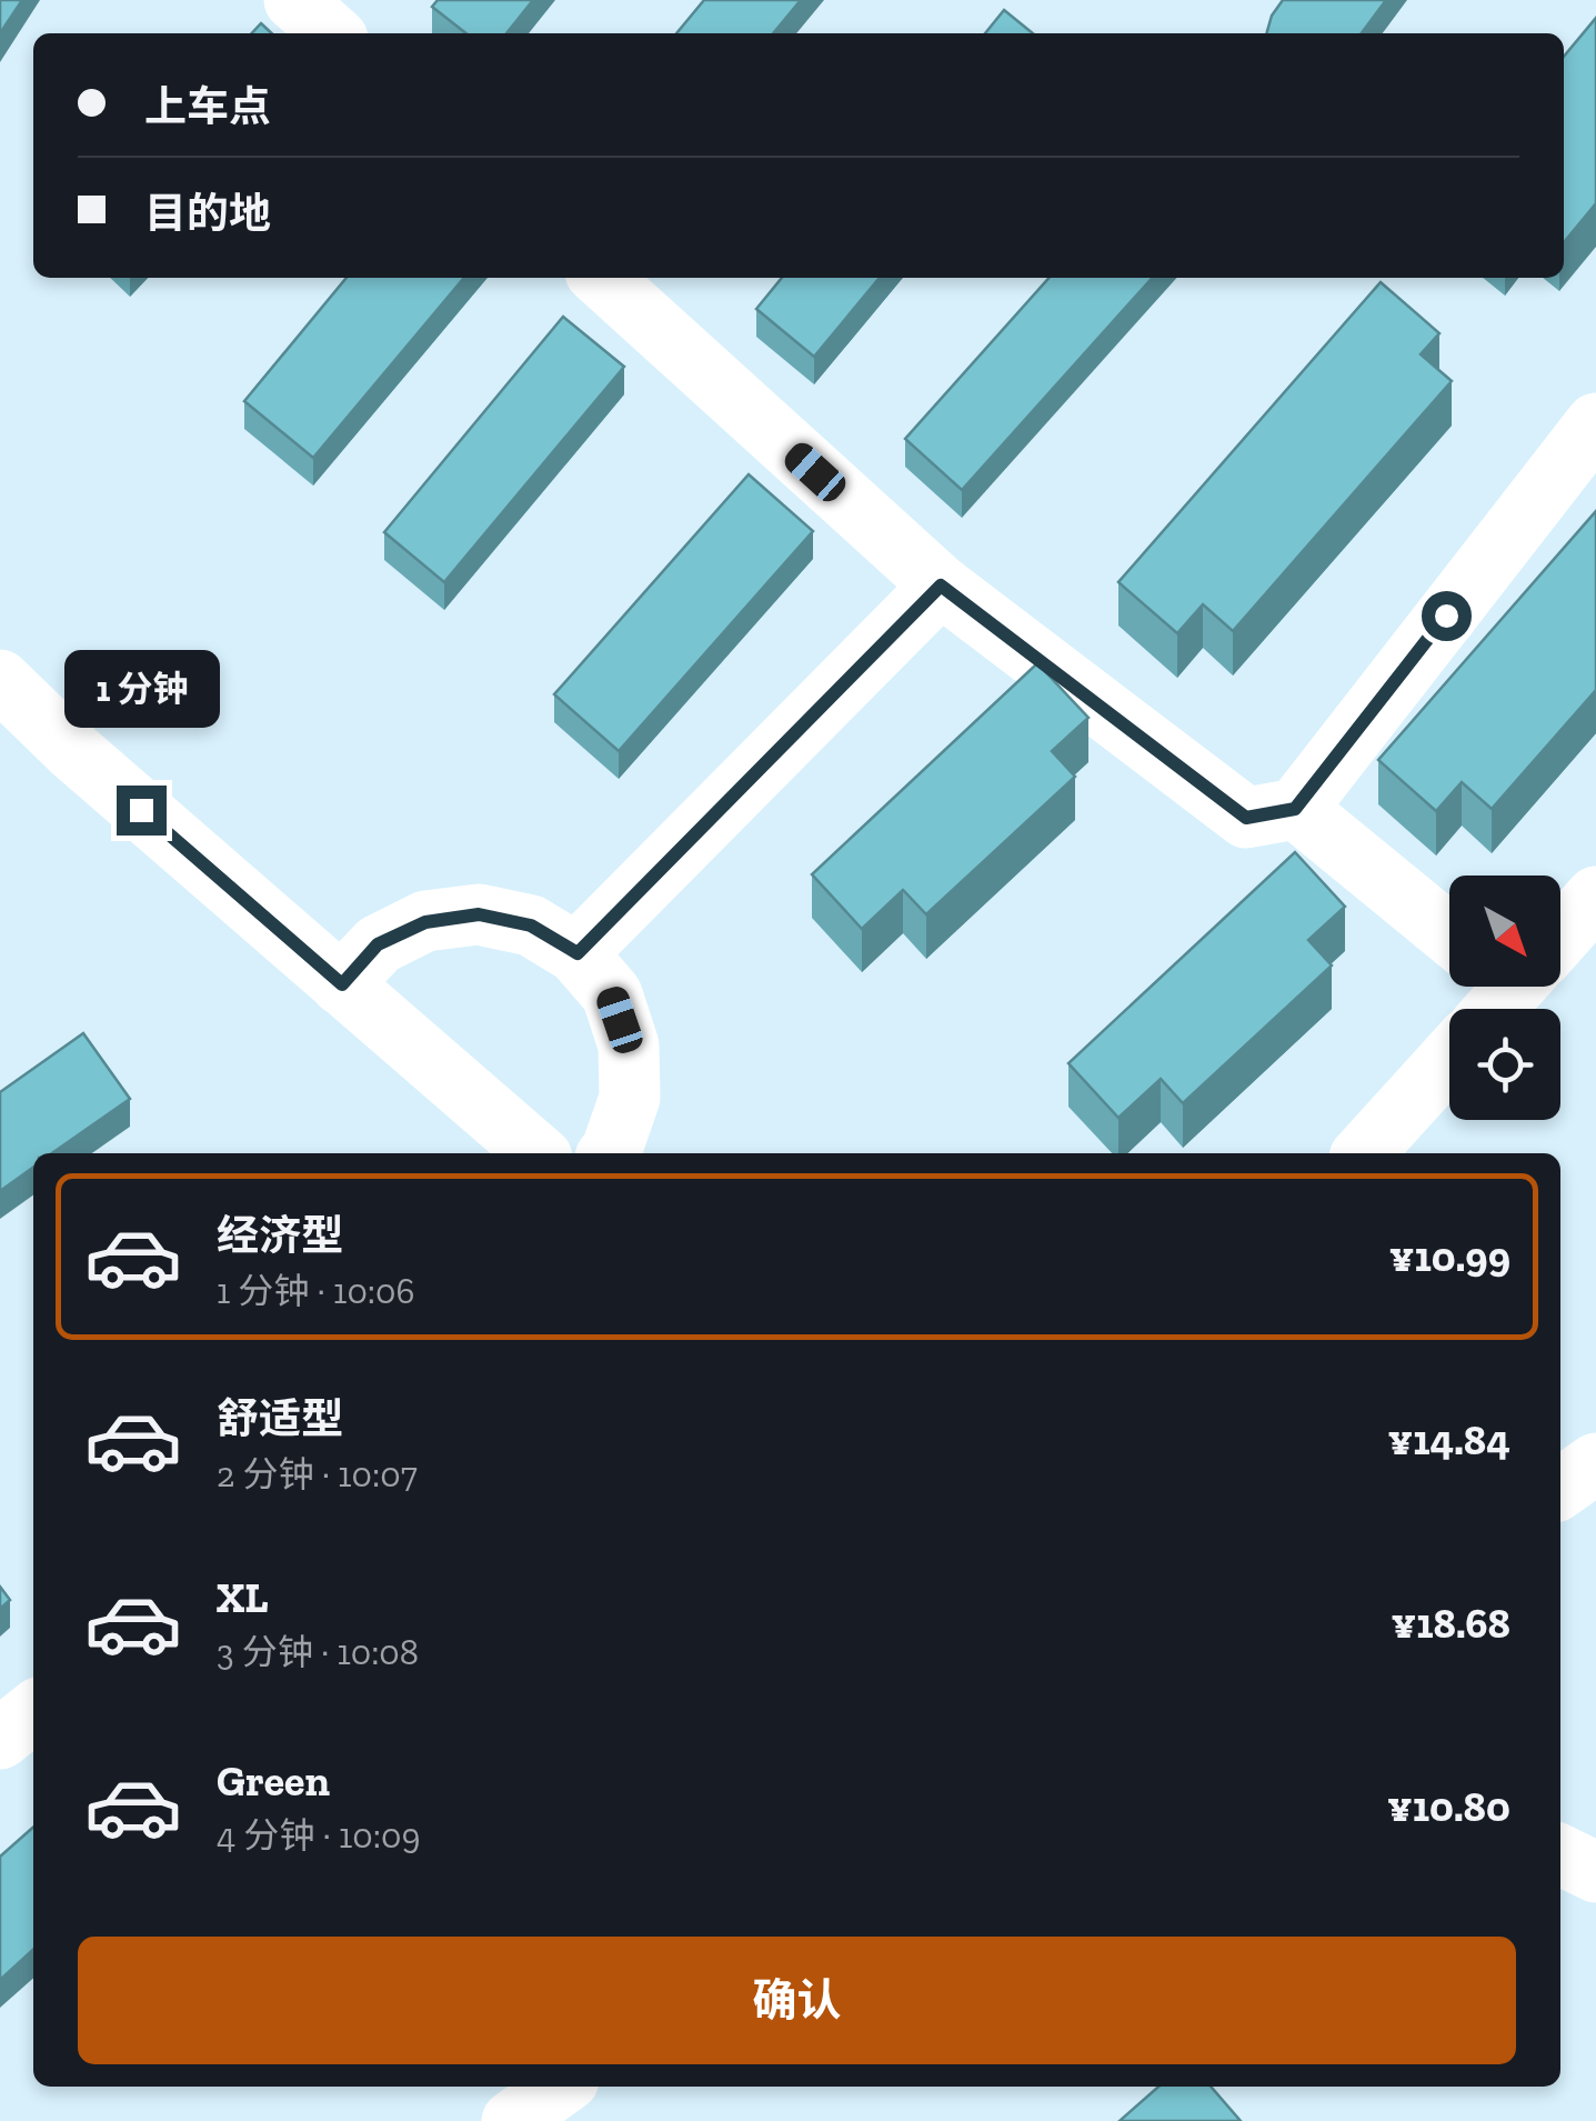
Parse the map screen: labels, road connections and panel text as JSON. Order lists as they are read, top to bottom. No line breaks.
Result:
{"north":"bottom right","page":{"banner":["上车点","目的地"],"bubble":"1 分钟","list":[{"name":"经济型","note":"1 分钟 · 10:06","value":"¥10.99"},{"name":"舒适型","note":"2 分钟 · 10:07","value":"¥14.84"},{"name":"XL","note":"3 分钟 · 10:08","value":"¥18.68"},{"name":"Green","note":"4 分钟 · 10:09","value":"¥10.80"}],"buttons":"确认"}}
